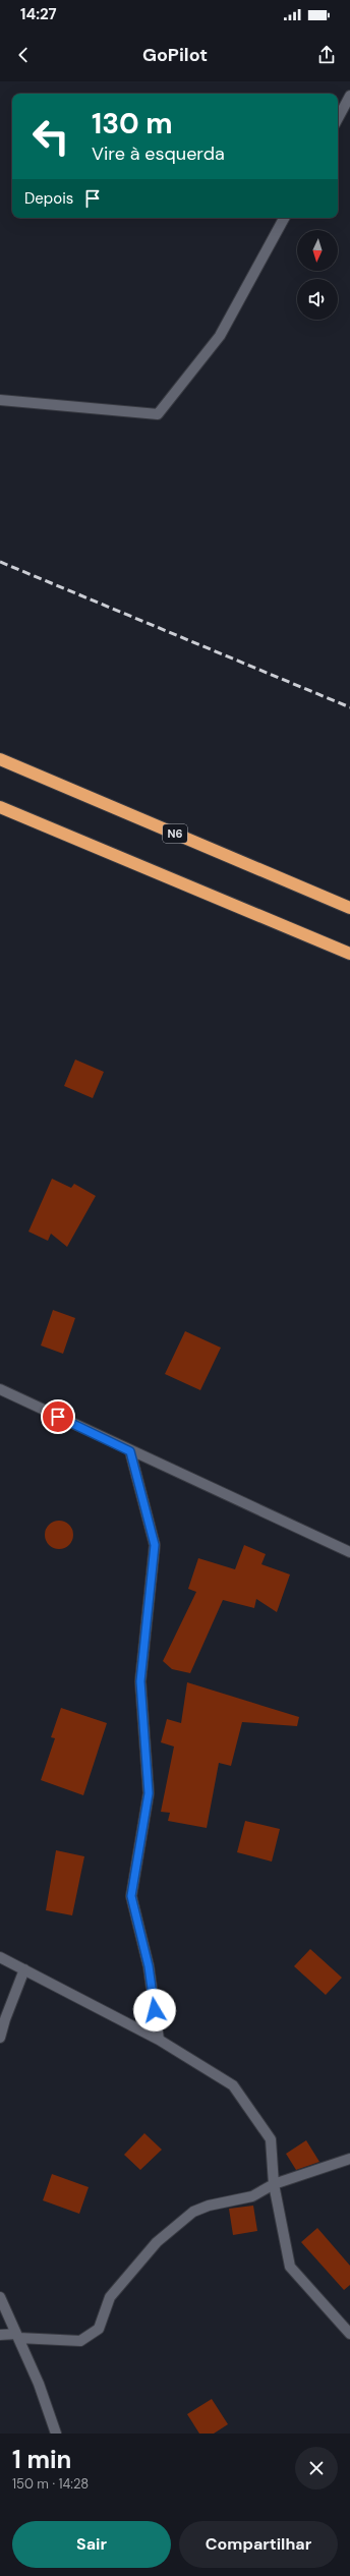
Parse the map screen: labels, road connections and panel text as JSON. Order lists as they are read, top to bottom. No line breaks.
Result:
{"streets":{"highway":["N6"]},"north":"bottom","page":{"status":"14:27","header":"GoPilot","turn":["130 m","Vire à esquerda"],"then":"Depois","heading":["1 min","150 m · 14:28"],"buttons":["Sair","Compartilhar"]}}
